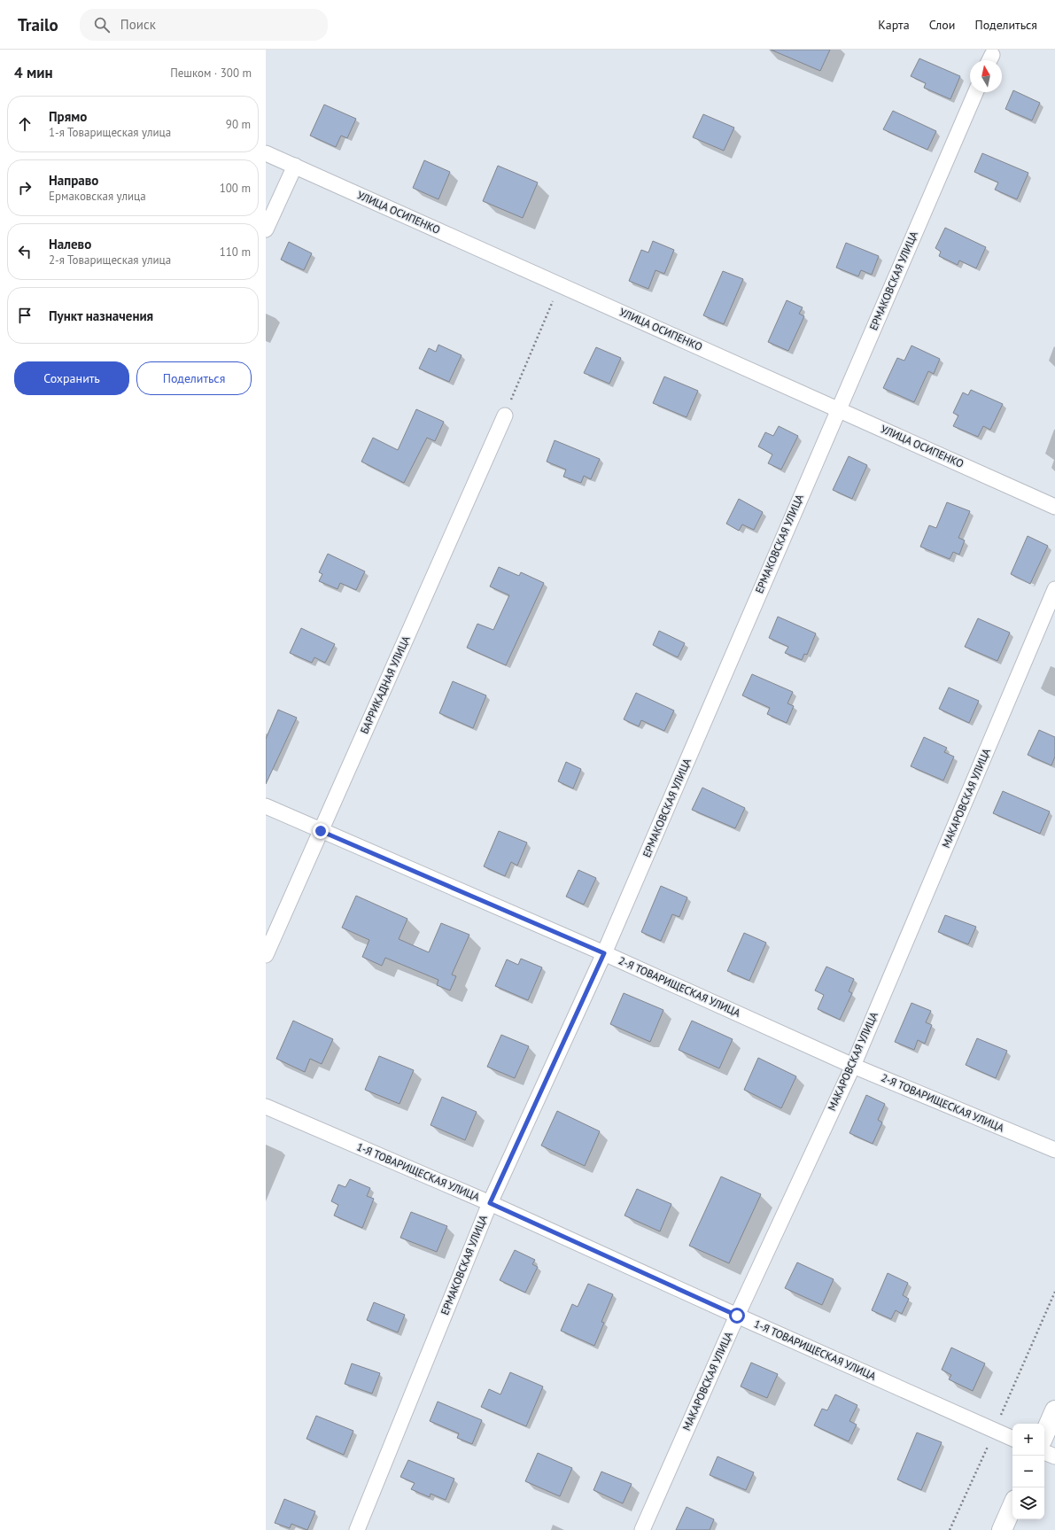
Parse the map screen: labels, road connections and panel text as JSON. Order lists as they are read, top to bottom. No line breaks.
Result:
{"streets":{"street":["УЛИЦА ОСИПЕНКО","ЕРМАКОВСКАЯ УЛИЦА","БАРРИКАДНАЯ УЛИЦА","МАКАРОВСКАЯ УЛИЦА","2-Я ТОВАРИЩЕСКАЯ УЛИЦА","1-Я ТОВАРИЩЕСКАЯ УЛИЦА"]},"crossings":[["УЛИЦА ОСИПЕНКО","ЕРМАКОВСКАЯ УЛИЦА"],["ЕРМАКОВСКАЯ УЛИЦА","2-Я ТОВАРИЩЕСКАЯ УЛИЦА"],["ЕРМАКОВСКАЯ УЛИЦА","1-Я ТОВАРИЩЕСКАЯ УЛИЦА"],["БАРРИКАДНАЯ УЛИЦА","2-Я ТОВАРИЩЕСКАЯ УЛИЦА"],["МАКАРОВСКАЯ УЛИЦА","2-Я ТОВАРИЩЕСКАЯ УЛИЦА"],["МАКАРОВСКАЯ УЛИЦА","1-Я ТОВАРИЩЕСКАЯ УЛИЦА"]],"north":"top","page":{"header":"Trailo","search":"Поиск","nav":["Карта","Слои","Поделиться"],"heading":["4 мин","Пешком · 300 m"],"list":[["Прямо","1-я Товарищеская улица","90 m"],["Направо","Ермаковская улица","100 m"],["Налево","2-я Товарищеская улица","110 m"],"Пункт назначения"],"buttons":["Сохранить","Поделиться"],"map_buttons":["+","−"]}}
